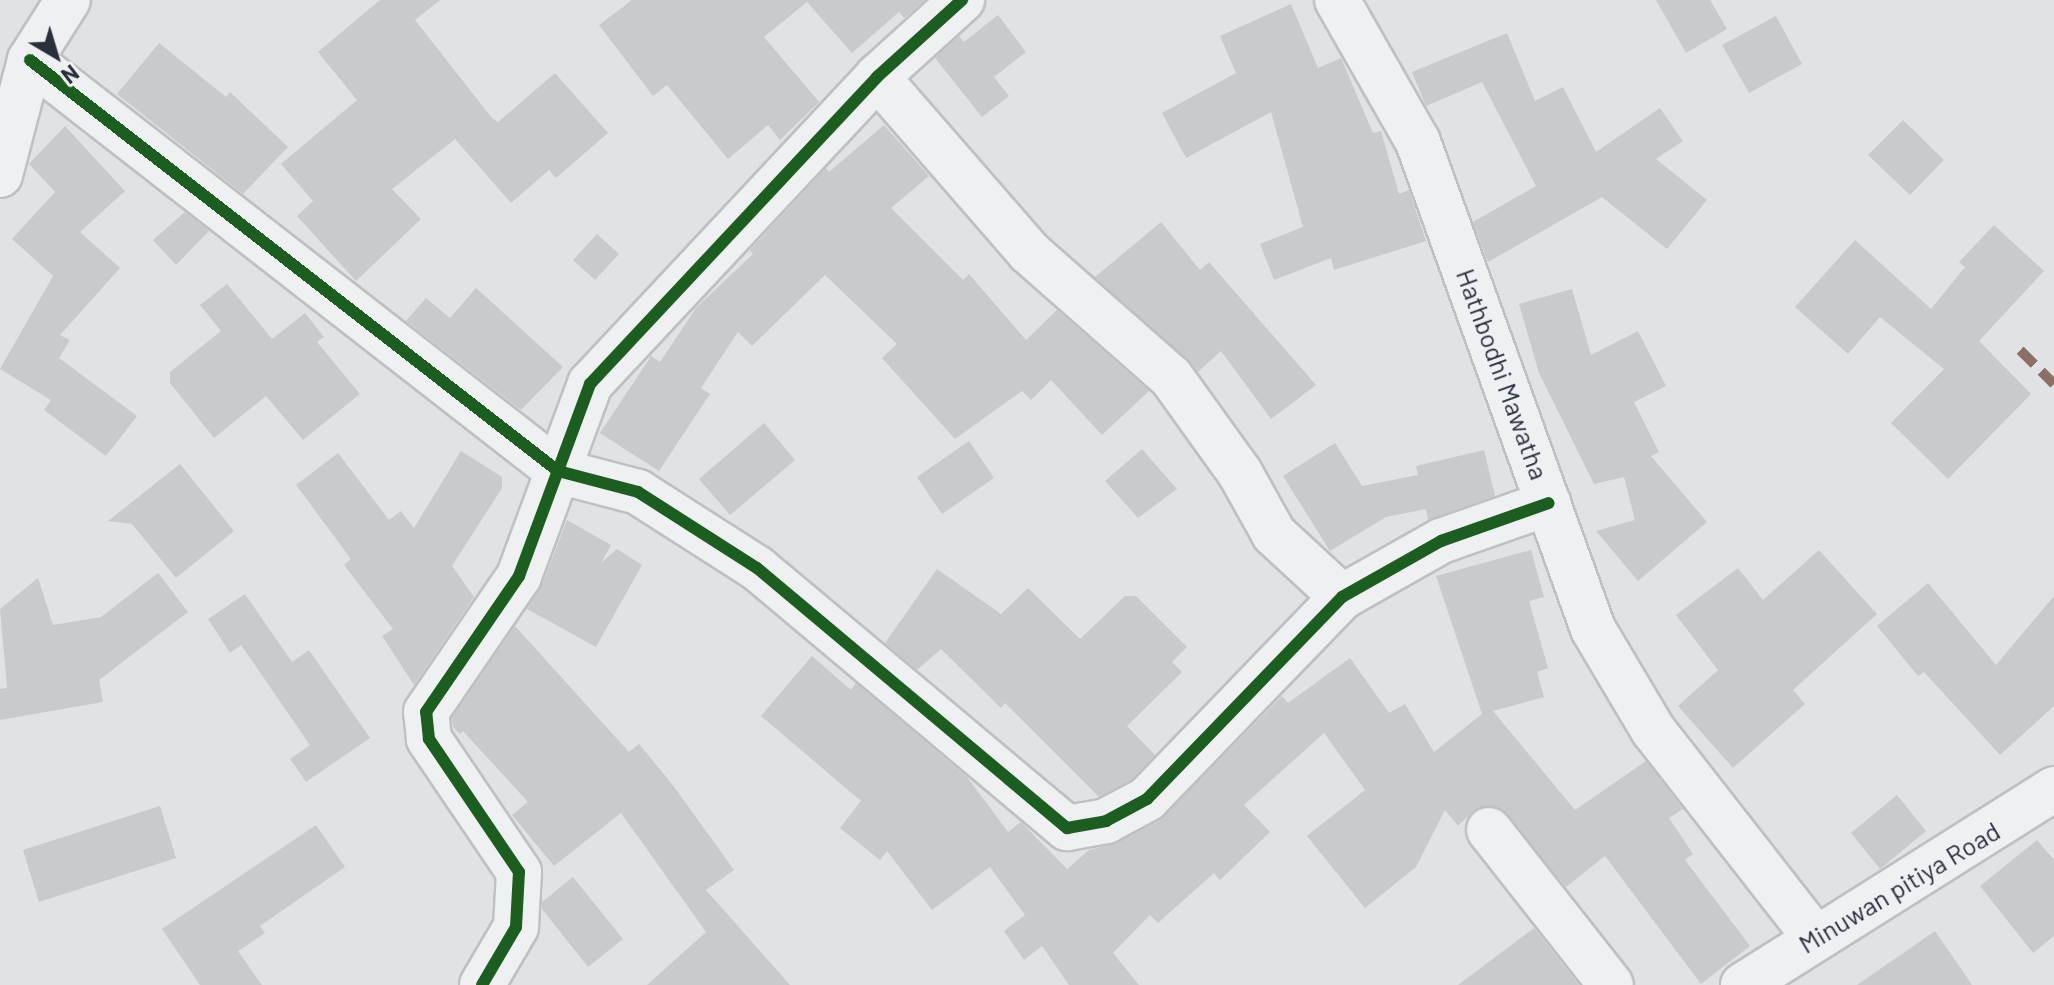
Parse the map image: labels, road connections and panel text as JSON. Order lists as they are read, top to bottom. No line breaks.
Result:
{"streets":{"street":["Hathbodhi Mawatha","Minuwan pitiya Road"]},"crossings":[["Hathbodhi Mawatha","Minuwan pitiya Road"]],"north":"bottom right"}
